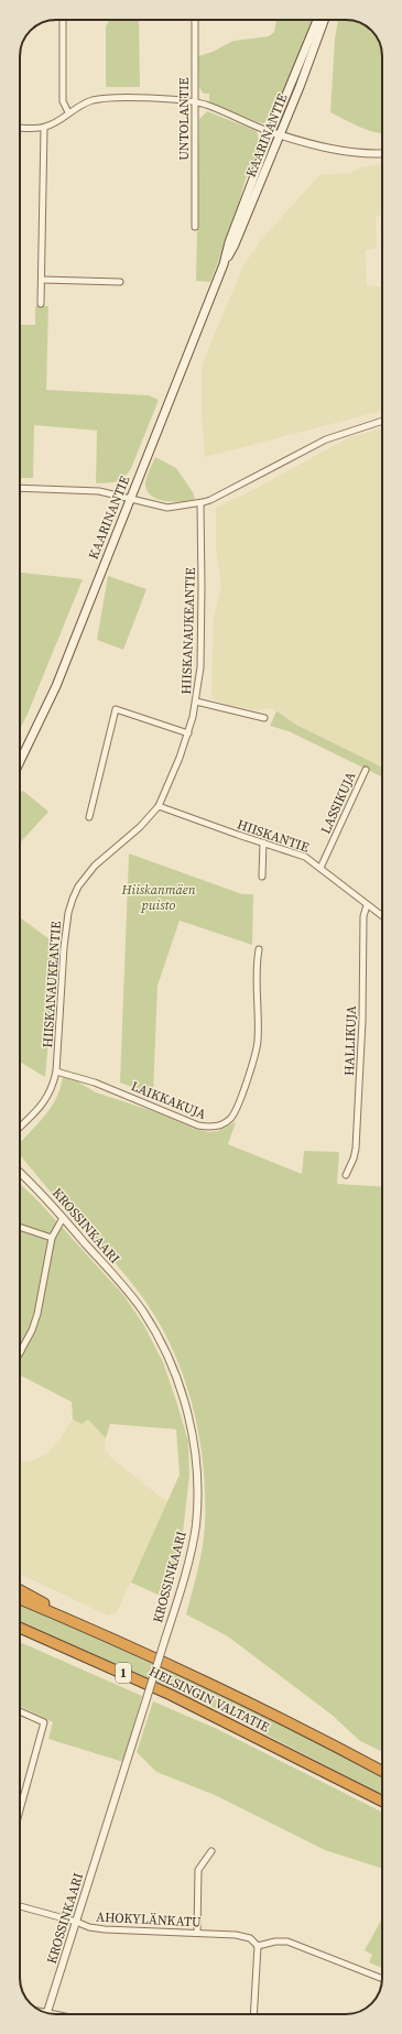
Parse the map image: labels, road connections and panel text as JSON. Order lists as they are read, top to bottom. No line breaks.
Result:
{"streets":{"highway":["1","HELSINGIN VALTATIE"],"main road":["KAARINANTIE"],"street":["UNTOLANTIE","HIISKANAUKEANTIE","LASSIKUJA","HIISKANTIE","HALLIKUJA","LAIKKAKUJA","KROSSINKAARI","AHOKYLÄNKATU"]},"crossings":[["KAARINANTIE","HIISKANAUKEANTIE"],["HIISKANAUKEANTIE","HIISKANTIE"],["HIISKANAUKEANTIE","LAIKKAKUJA"],["LASSIKUJA","HIISKANTIE"],["HIISKANTIE","HALLIKUJA"],["KROSSINKAARI","AHOKYLÄNKATU"]],"parks":["Hiiskanmäen puisto"]}
